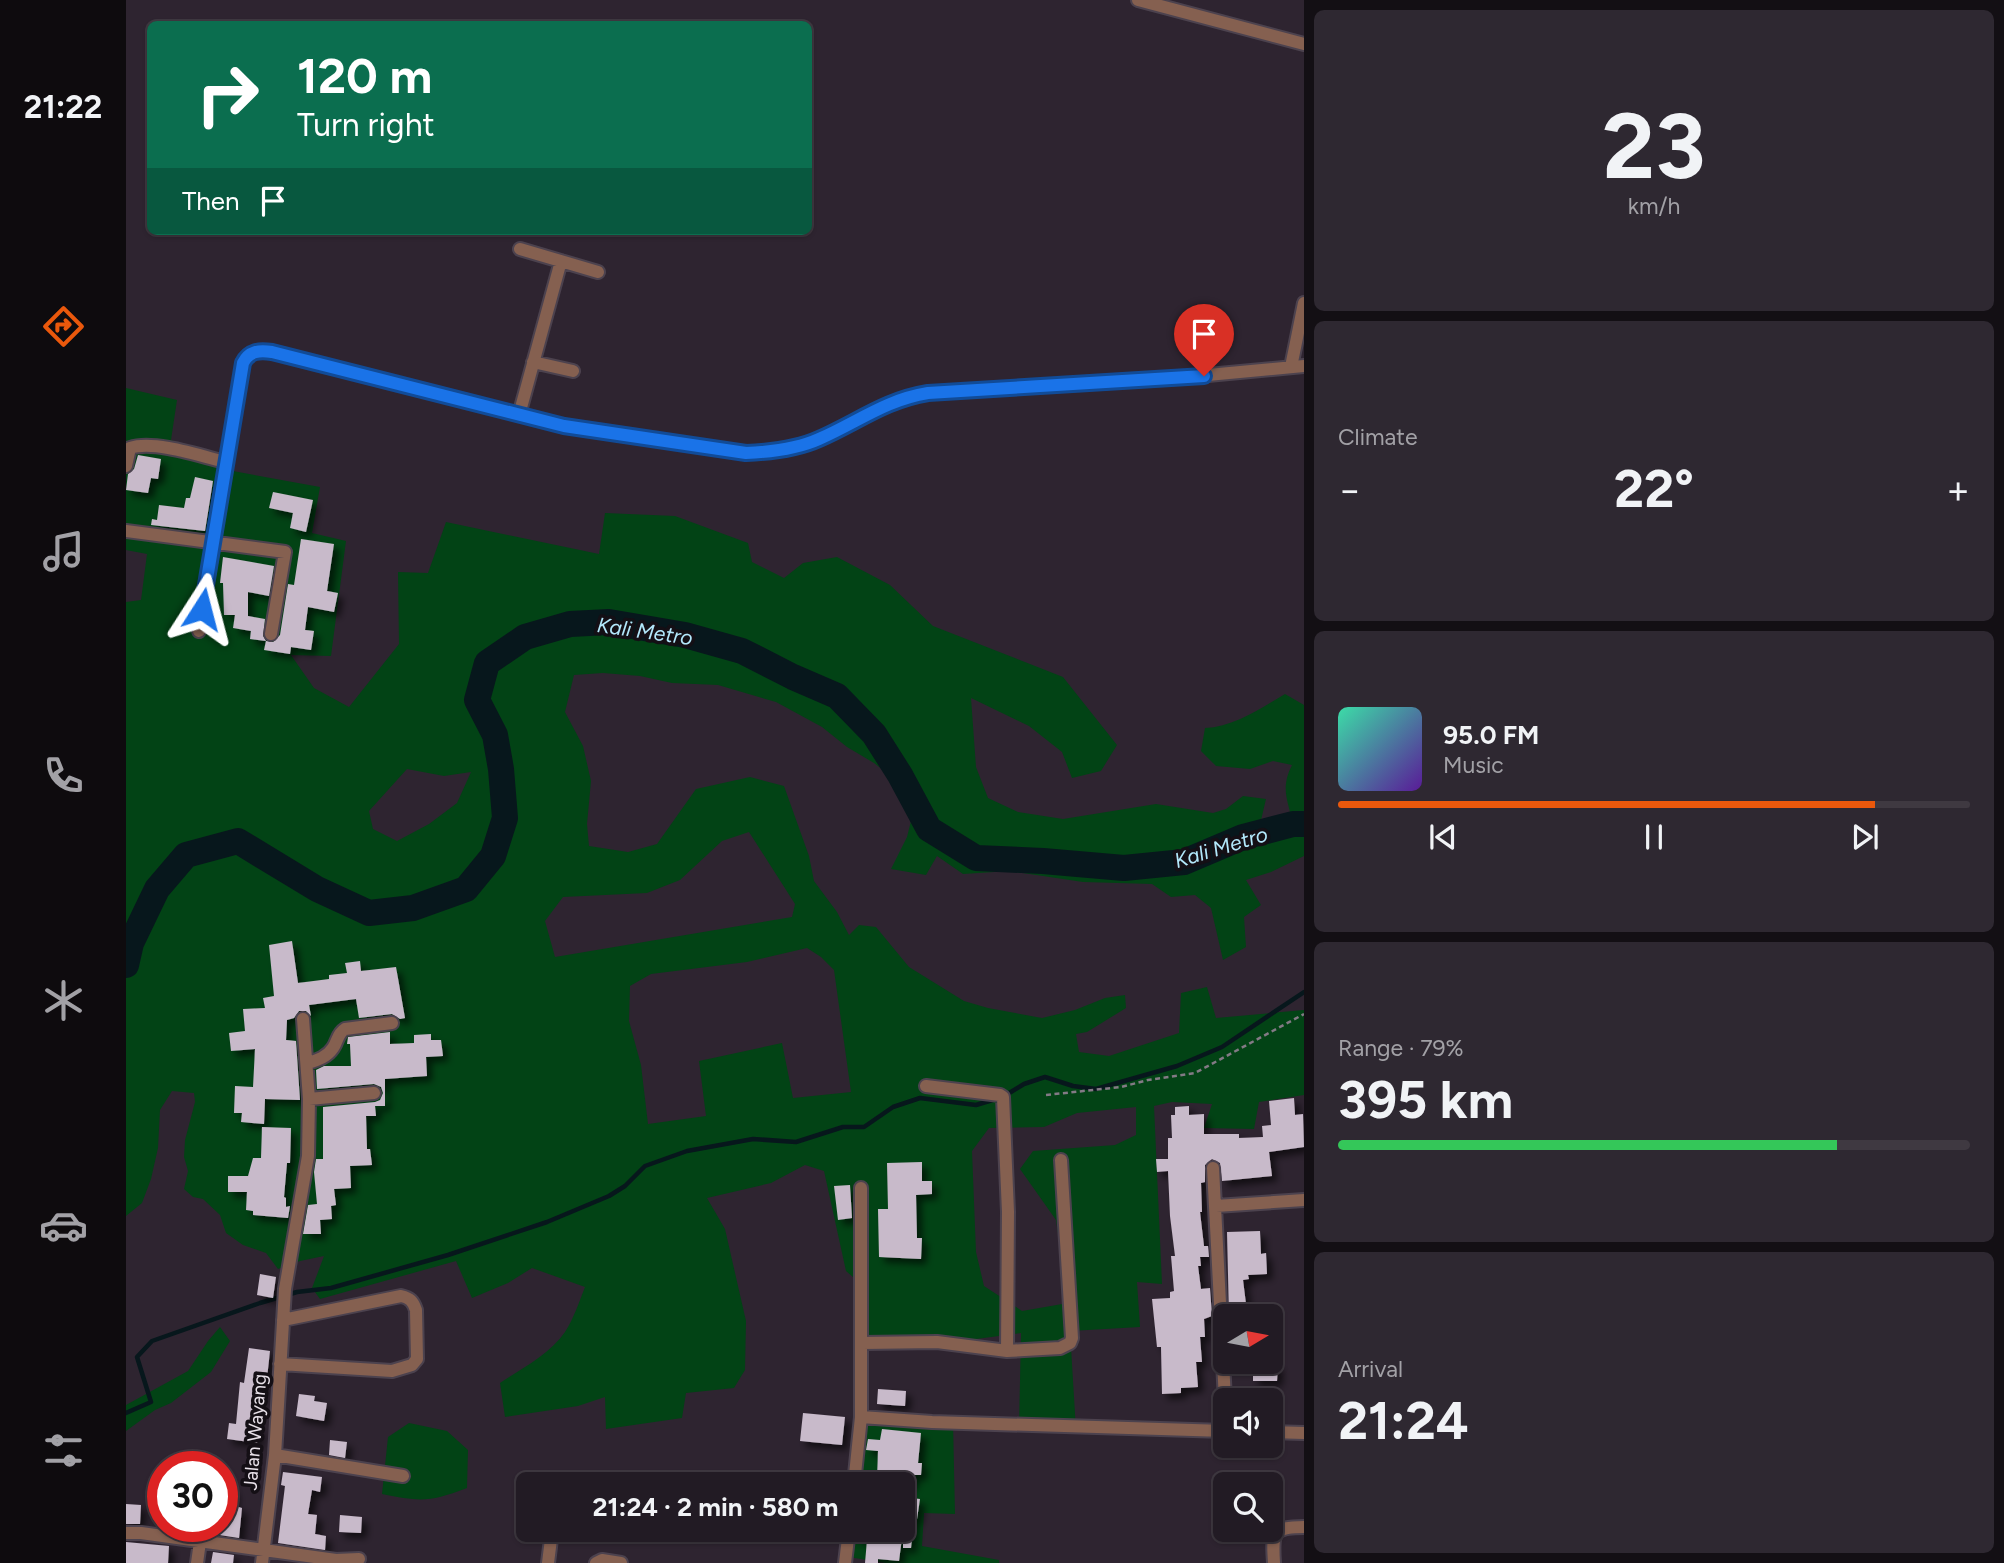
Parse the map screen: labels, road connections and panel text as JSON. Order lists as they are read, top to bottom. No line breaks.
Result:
{"streets":{"street":["Jalan Wayang"]},"water":["Kali Metro"],"north":"right","page":{"tabs":"21:22","tile":[["23","km/h"],"Climate",["Range · 79%","395 km"],["Arrival","21:24"]],"turn":["120 m","Turn right"],"then":"Then","heat":["−","22°","+"],"song":["95.0 FM","Music"],"limit":"30","trip":"21:24 · 2 min · 580 m"}}
